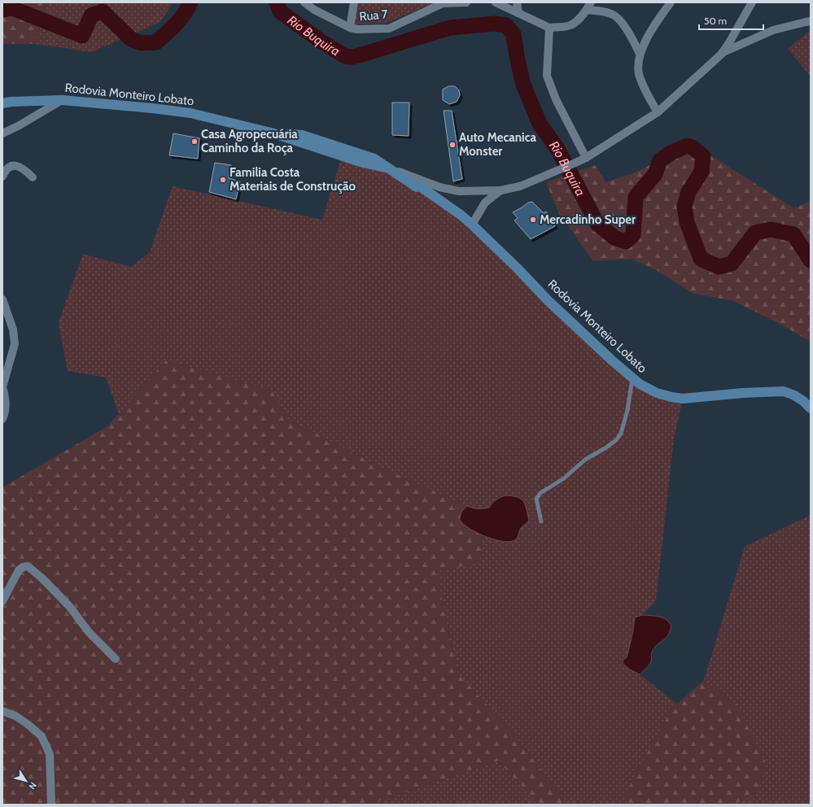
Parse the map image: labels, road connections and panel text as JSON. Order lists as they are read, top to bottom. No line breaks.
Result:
{"streets":{"main road":["Rodovia Monteiro Lobato"],"street":["Rua 7"]},"water":["Rio Buquira"],"places":["Casa Agropecuária Caminho da Roça","Auto Mecanica Monster","Familia Costa Materiais de Construção","Mercadinho Super"],"scale_bar":"50 m","north":"bottom right"}
